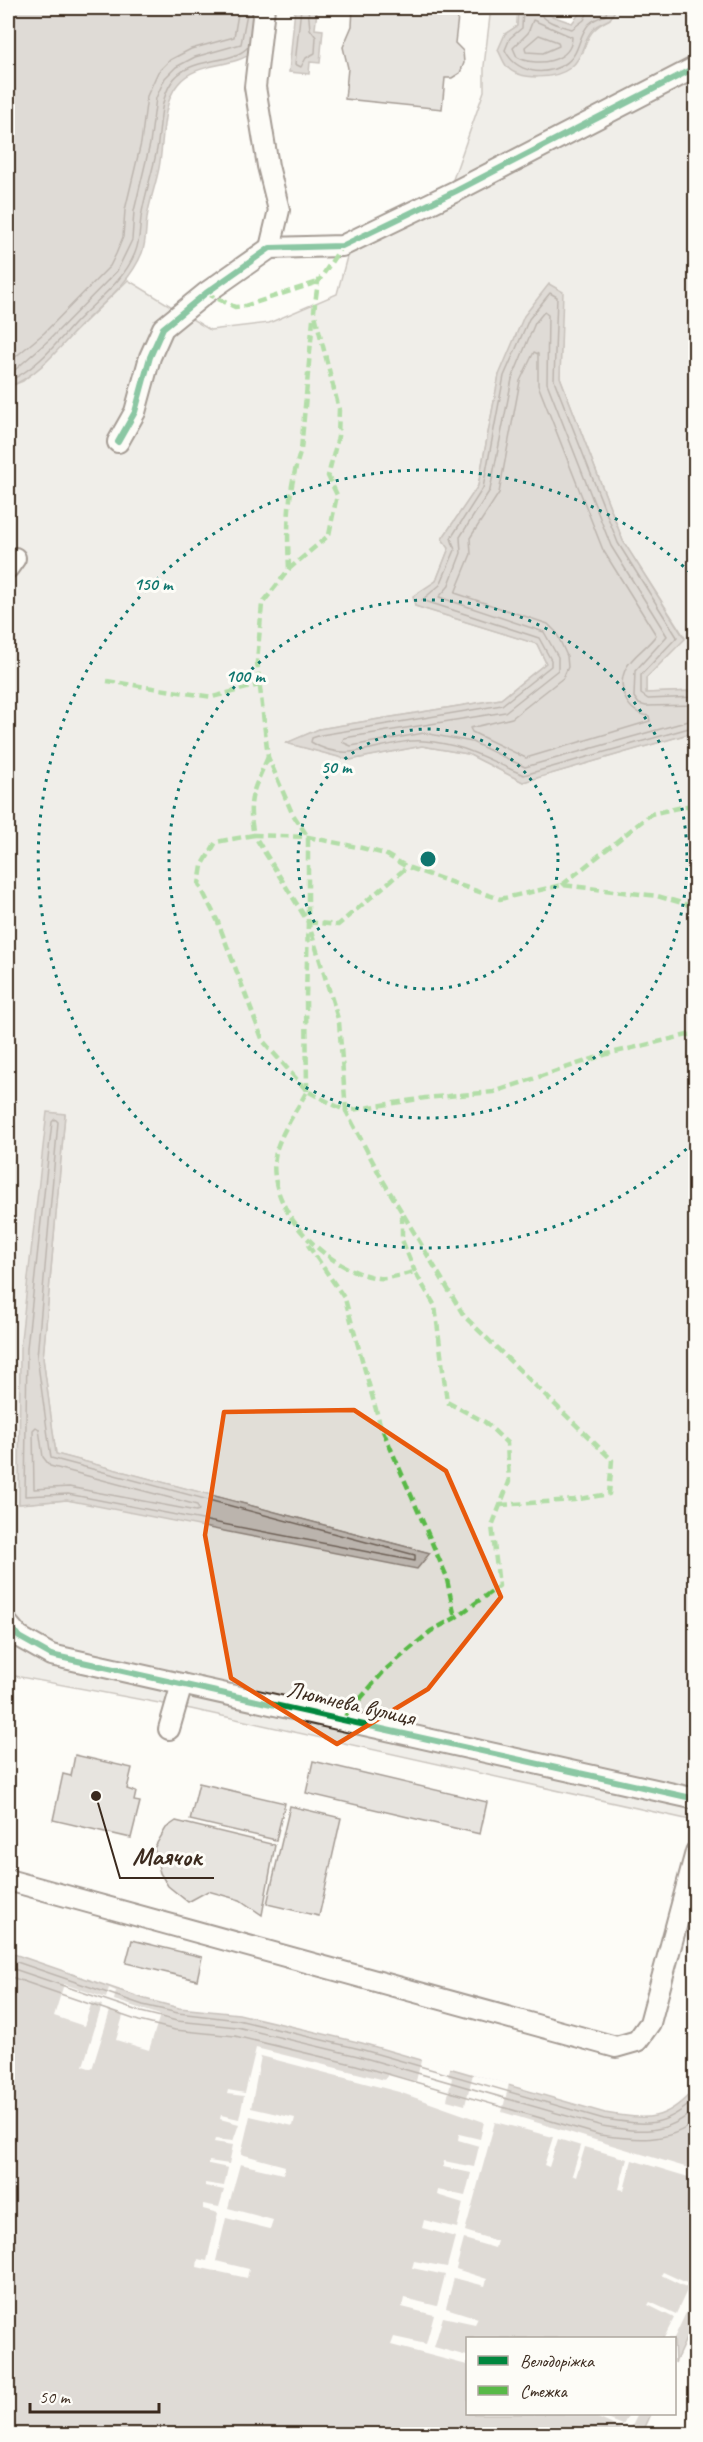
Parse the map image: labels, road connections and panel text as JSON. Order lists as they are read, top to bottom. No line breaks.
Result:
{"streets":{"street":["Лютнева вулиця"]},"places":["Маячок"],"legend":["Велодоріжка","Стежка"],"scale_bar":"50 m","rings":["150 m","100 m","50 m"]}
